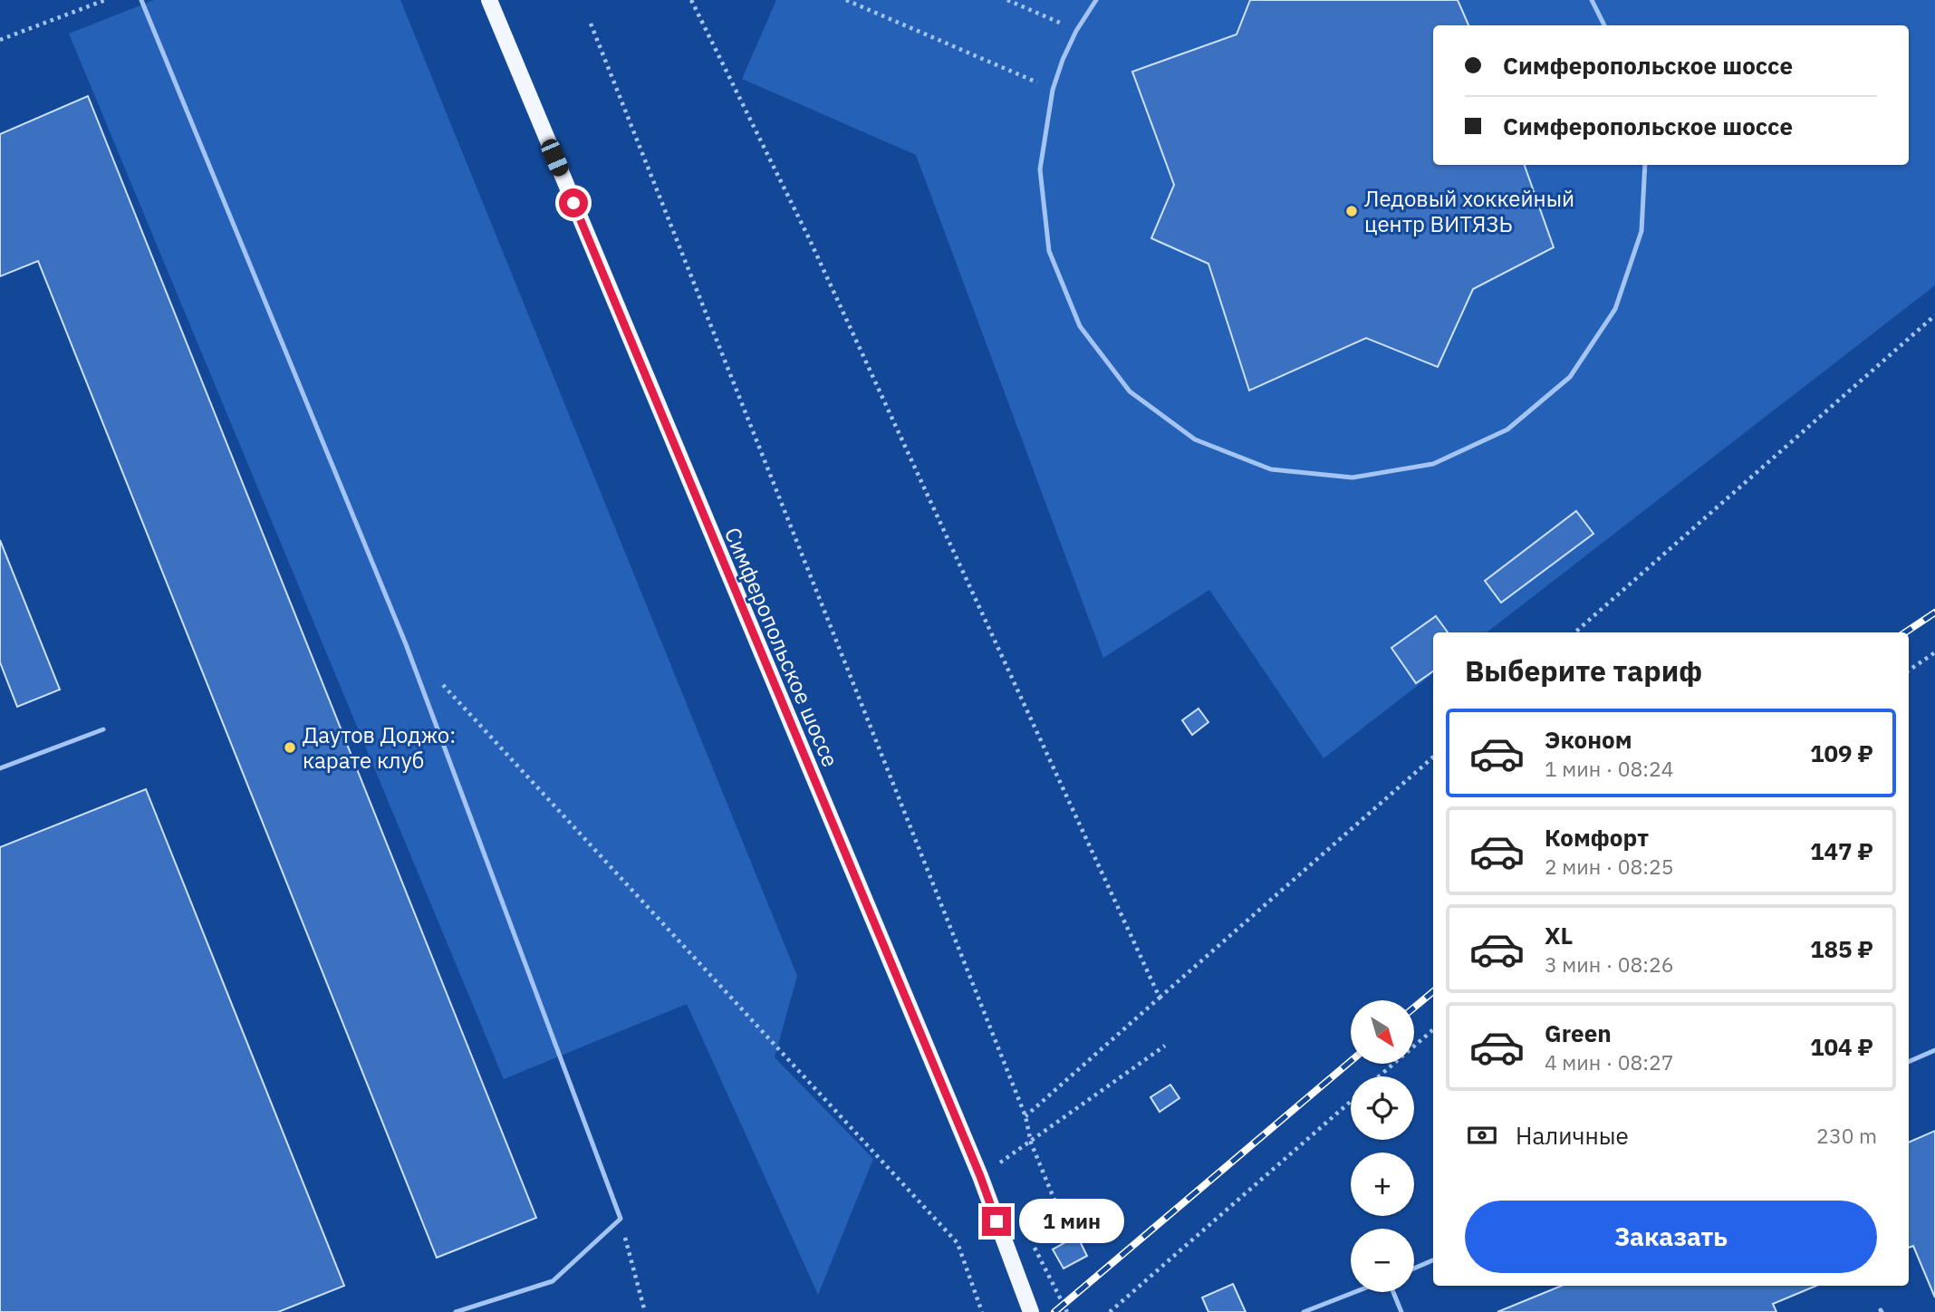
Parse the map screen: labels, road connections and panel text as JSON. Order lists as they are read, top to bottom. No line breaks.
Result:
{"streets":{"main road":["Симферопольское шоссе"]},"places":["Ледовый хоккейный центр ВИТЯЗЬ","Даутов Доджо: карате клуб"],"north":"bottom right","page":{"banner":["Симферопольское шоссе","Симферопольское шоссе"],"heading":"Выберите тариф","list":[{"name":"Эконом","note":"1 мин · 08:24","value":"109 ₽"},{"name":"Комфорт","note":"2 мин · 08:25","value":"147 ₽"},{"name":"XL","note":"3 мин · 08:26","value":"185 ₽"},{"name":"Green","note":"4 мин · 08:27","value":"104 ₽"}],"map_buttons":["+","−"],"pay":["Наличные","230 m"],"buttons":"Заказать","bubble":"1 мин"}}
